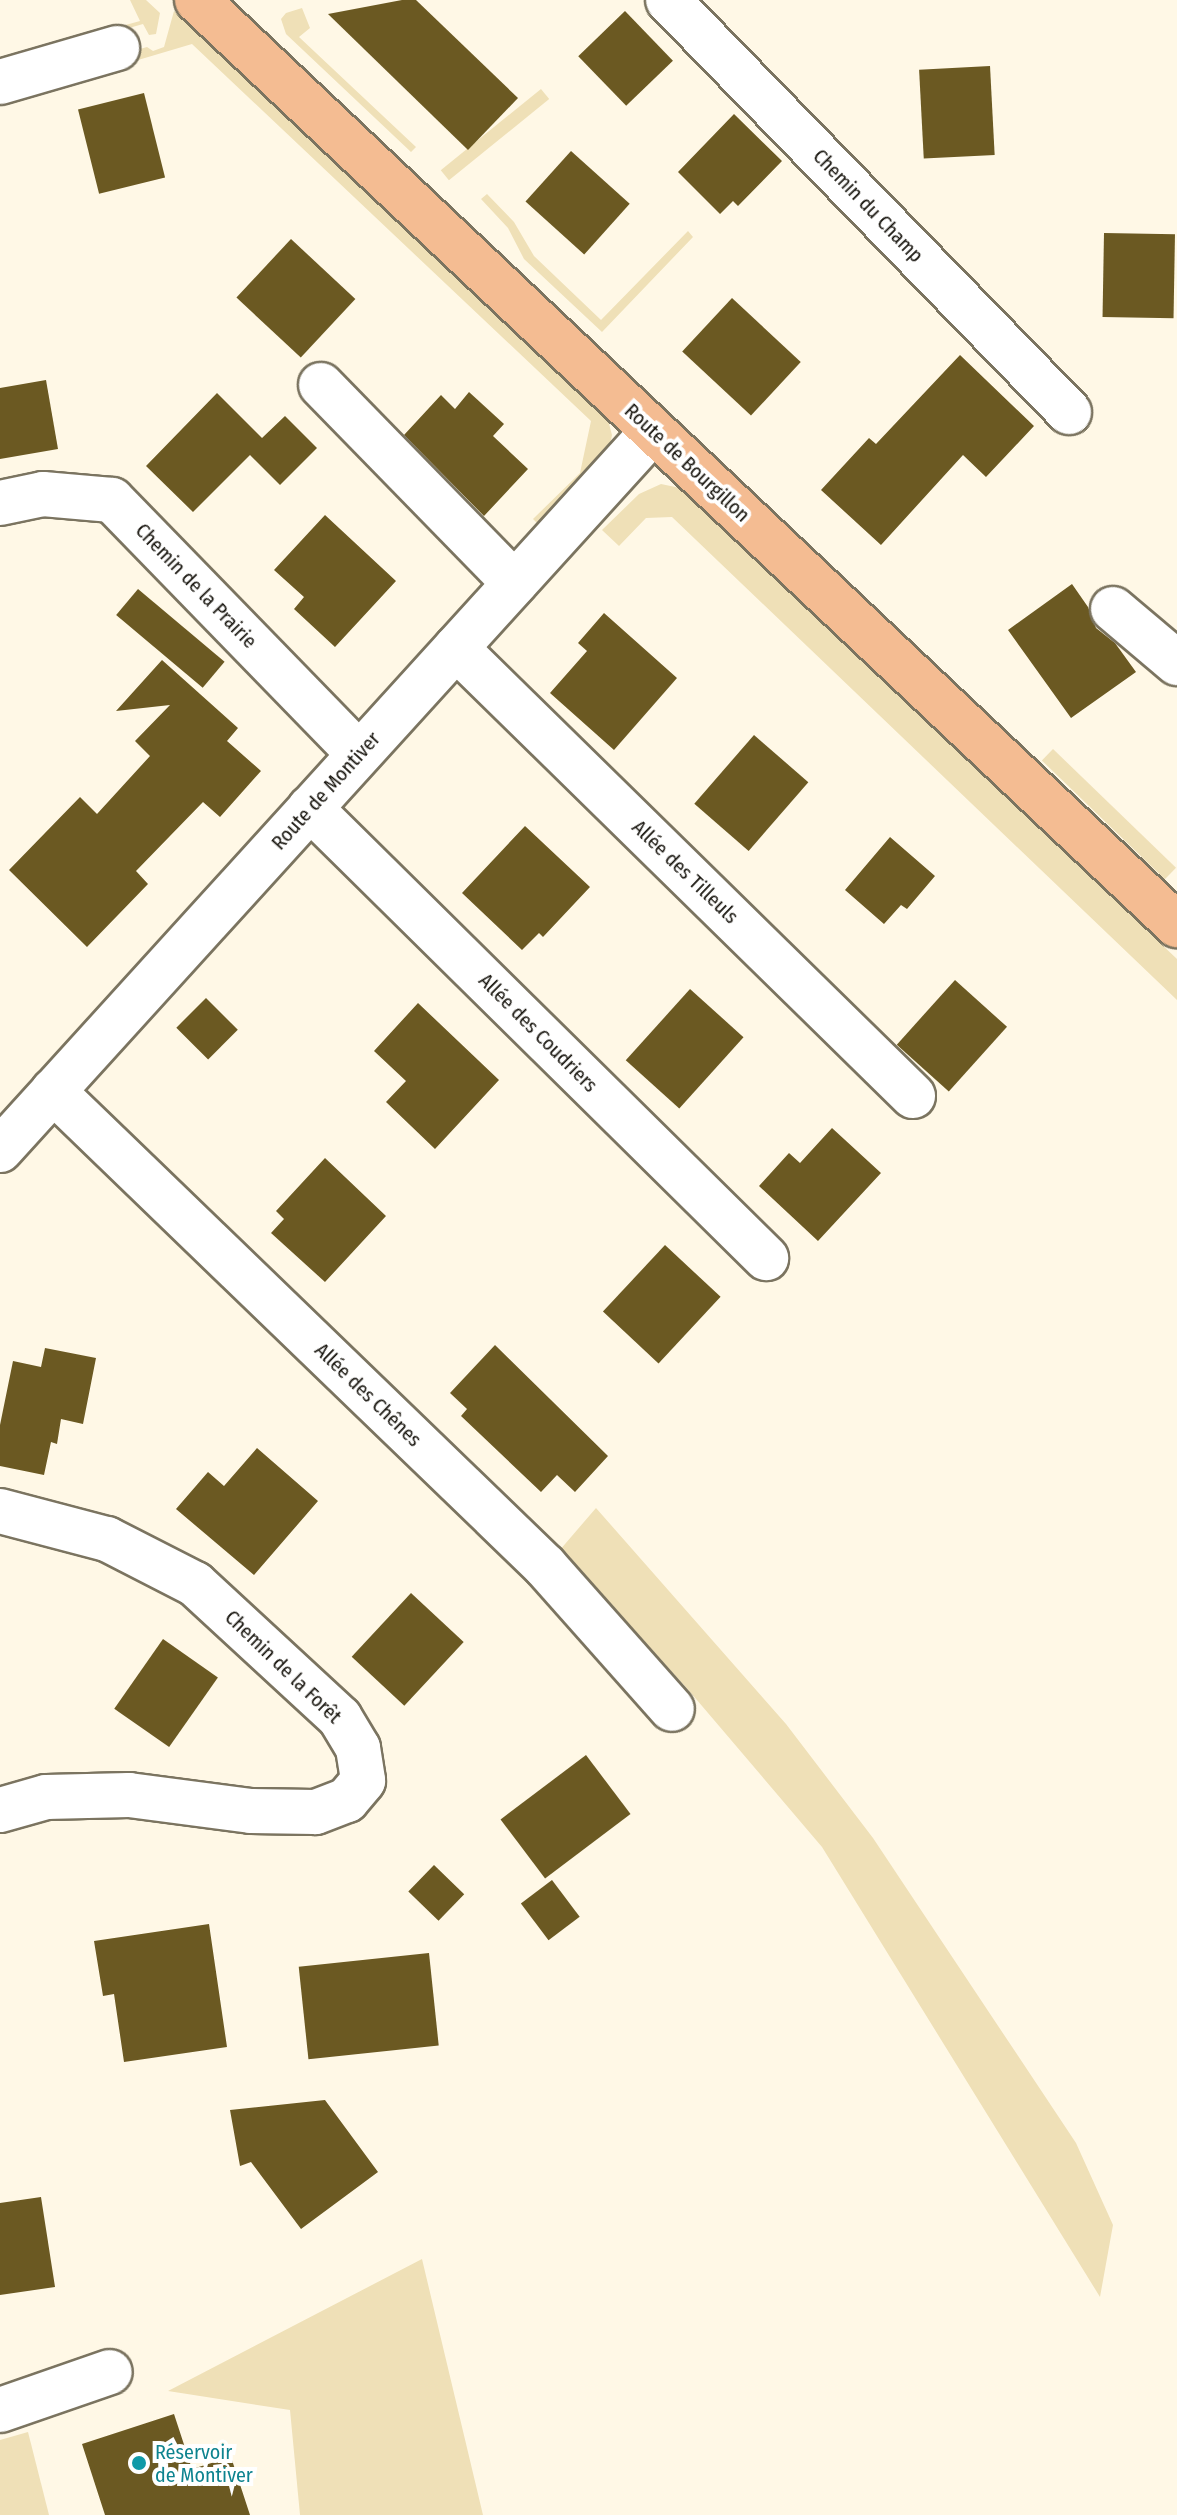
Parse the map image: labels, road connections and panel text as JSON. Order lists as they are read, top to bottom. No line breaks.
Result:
{"streets":{"main road":["Route de Bourgillon"],"street":["Chemin du Champ","Chemin de la Prairie","Route de Montiver","Allée des Tilleuls","Allée des Coudriers","Allée des Chênes","Chemin de la Forêt"]},"crossings":[["Route de Bourgillon","Route de Montiver"],["Chemin de la Prairie","Route de Montiver"],["Route de Montiver","Allée des Tilleuls"],["Route de Montiver","Allée des Coudriers"],["Route de Montiver","Allée des Chênes"]],"places":["Réservoir de Montiver"]}
